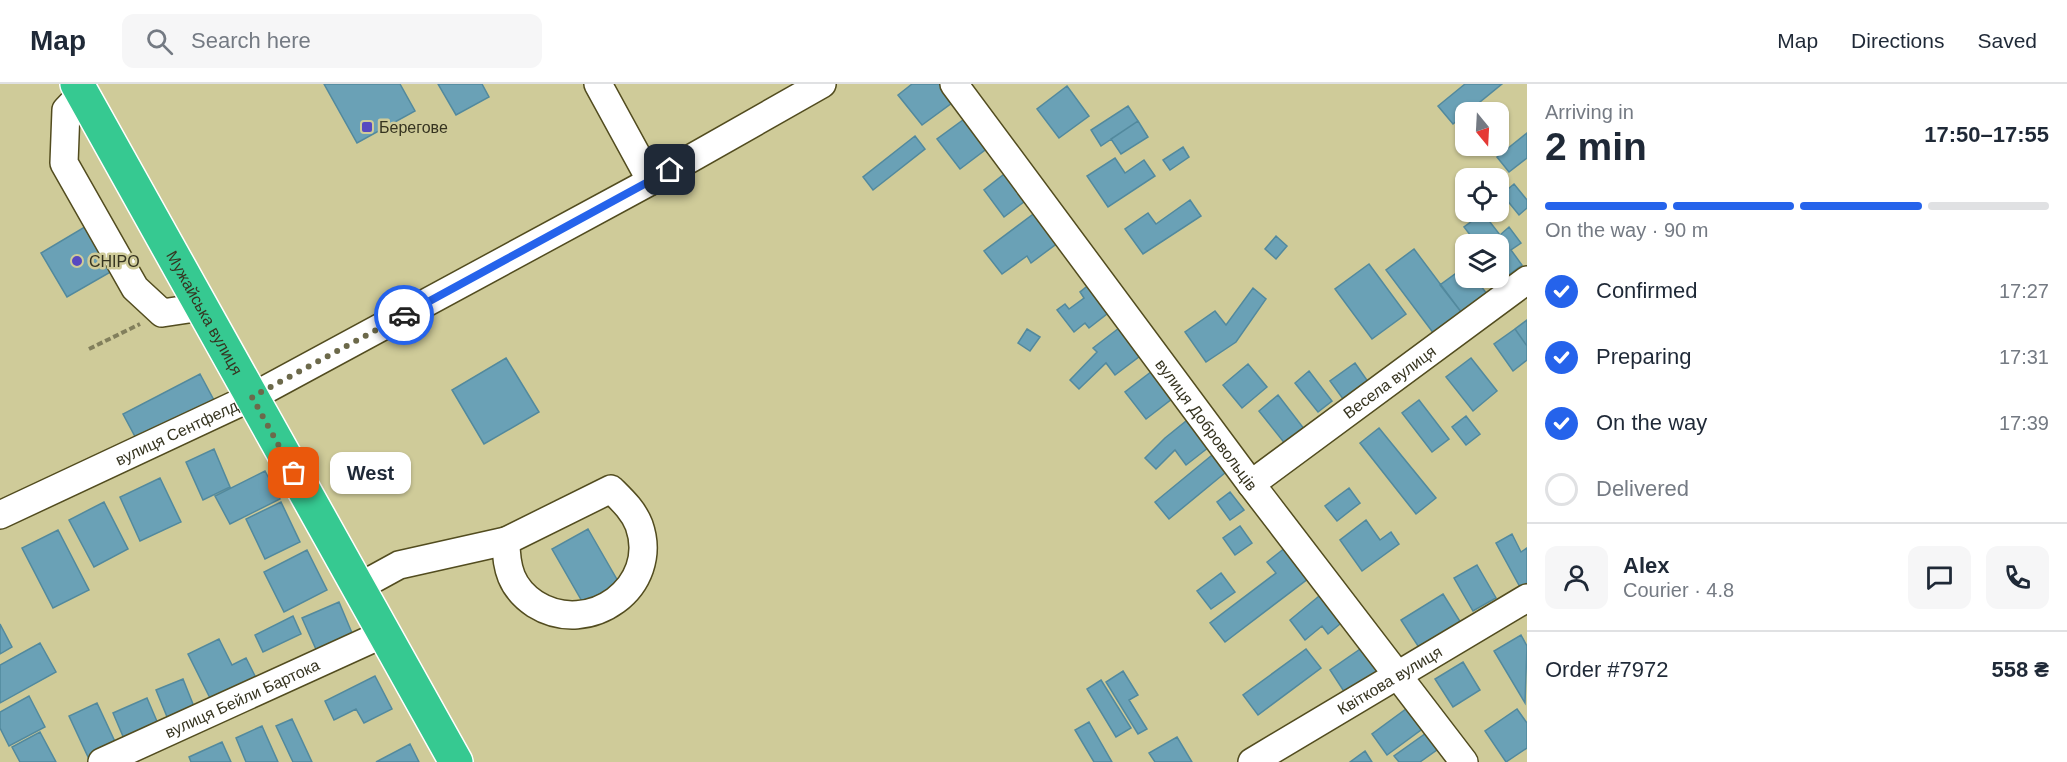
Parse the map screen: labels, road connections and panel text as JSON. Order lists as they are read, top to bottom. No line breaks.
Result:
{"streets":{"highway":["Мужайська вулиця"],"street":["Весела вулиця","вулиця Добровольців","вулиця Сентфелд","Квіткова вулиця","вулиця Бейли Бартока"]},"crossings":[["Мужайська вулиця","вулиця Сентфелд"],["Мужайська вулиця","вулиця Бейли Бартока"],["Весела вулиця","вулиця Добровольців"],["вулиця Добровольців","Квіткова вулиця"]],"places":{"transit":["Берегове"],"other":["CHIPO","West"]},"north":"bottom","page":{"header":"Map","search":"Search here","nav":["Map","Directions","Saved"],"heading":["2 min","Arriving in","17:50–17:55"],"panel":["Alex","Courier · 4.8","Order #7972","558 ₴"],"bar":"On the way · 90 m","list":[["Confirmed","17:27"],["Preparing","17:31"],["On the way","17:39"],"Delivered"],"bubble":"West"}}
